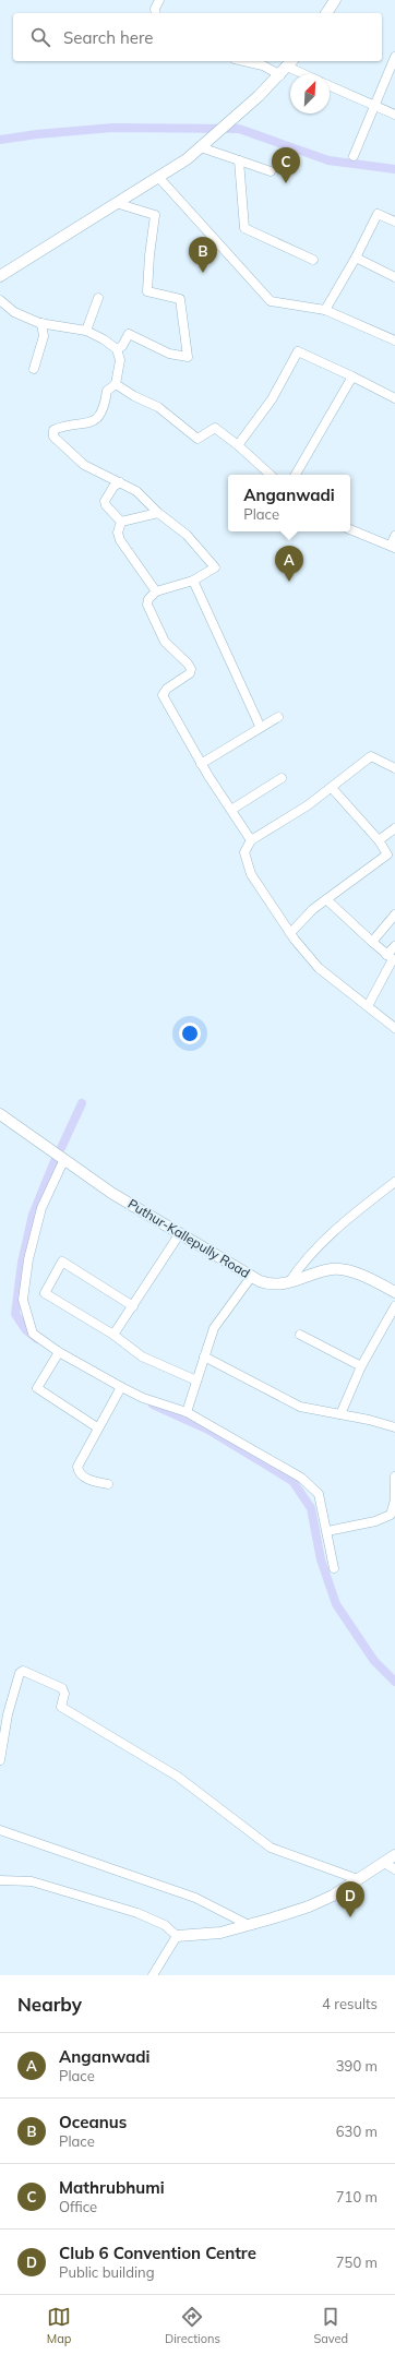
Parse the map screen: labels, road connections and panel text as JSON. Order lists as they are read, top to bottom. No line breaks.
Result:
{"streets":{"main road":["Puthur-Kallepully Road"]},"north":"top right","page":{"search":"Search here","pins":["C","B","A","D"],"popup":["Anganwadi","Place"],"heading":["Nearby","4 results"],"list":[{"mark":"A","name":"Anganwadi","note":"Place","value":"390 m"},{"mark":"B","name":"Oceanus","note":"Place","value":"630 m"},{"mark":"C","name":"Mathrubhumi","note":"Office","value":"710 m"},{"mark":"D","name":"Club 6 Convention Centre","note":"Public building","value":"750 m"}],"nav":["Map","Directions","Saved"]}}
